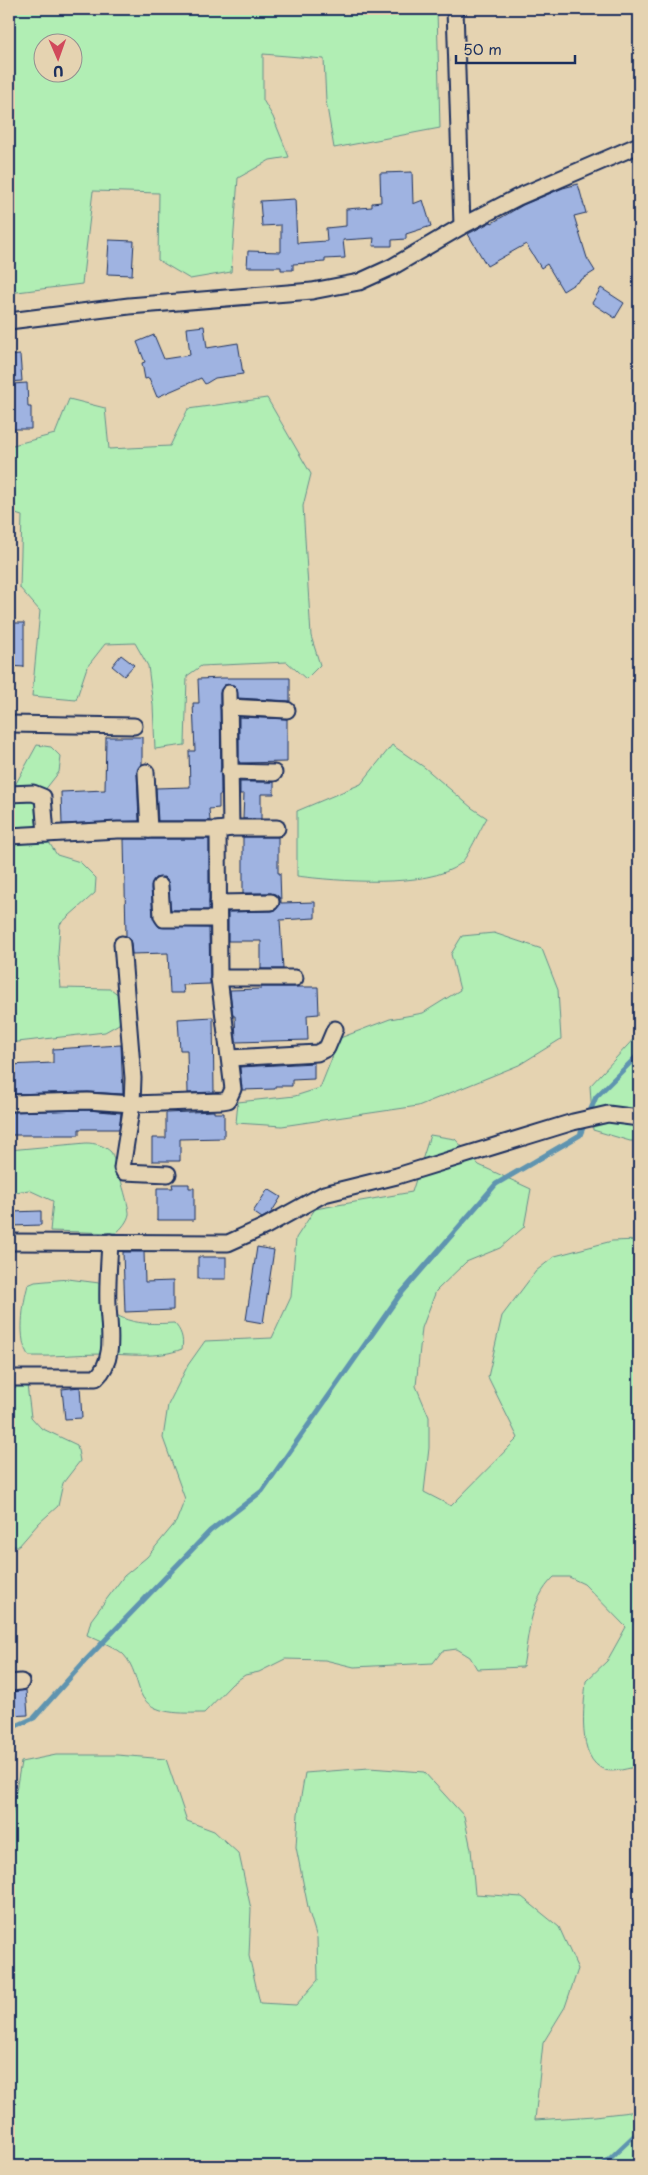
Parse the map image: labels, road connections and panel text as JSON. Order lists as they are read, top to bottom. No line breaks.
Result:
{"scale_bar":"50 m","north":"bottom"}
